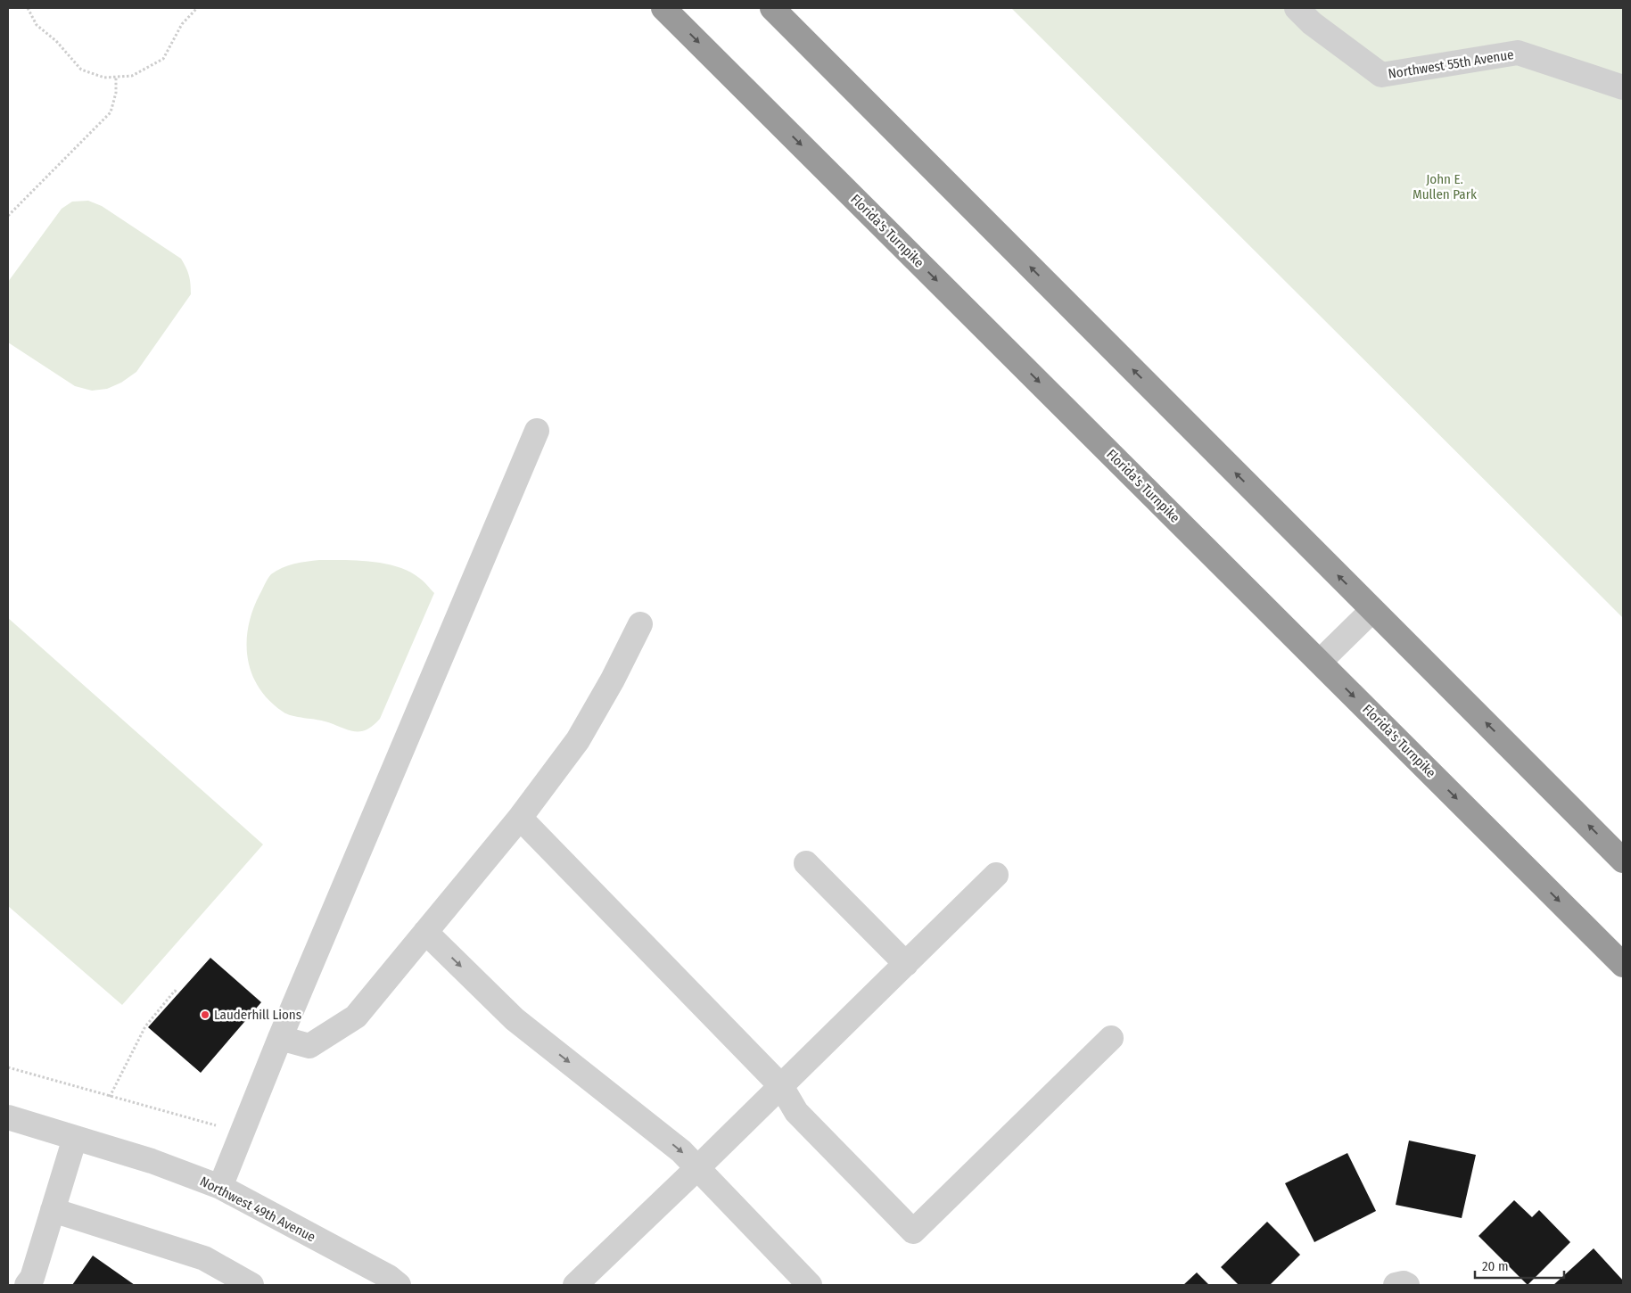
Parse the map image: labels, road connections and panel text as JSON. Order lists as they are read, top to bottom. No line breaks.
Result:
{"streets":{"highway":["Florida's Turnpike"],"street":["Northwest 55th Avenue","Northwest 49th Avenue"]},"parks":["John E. Mullen Park"],"places":["Lauderhill Lions"],"scale_bar":"20 m"}
